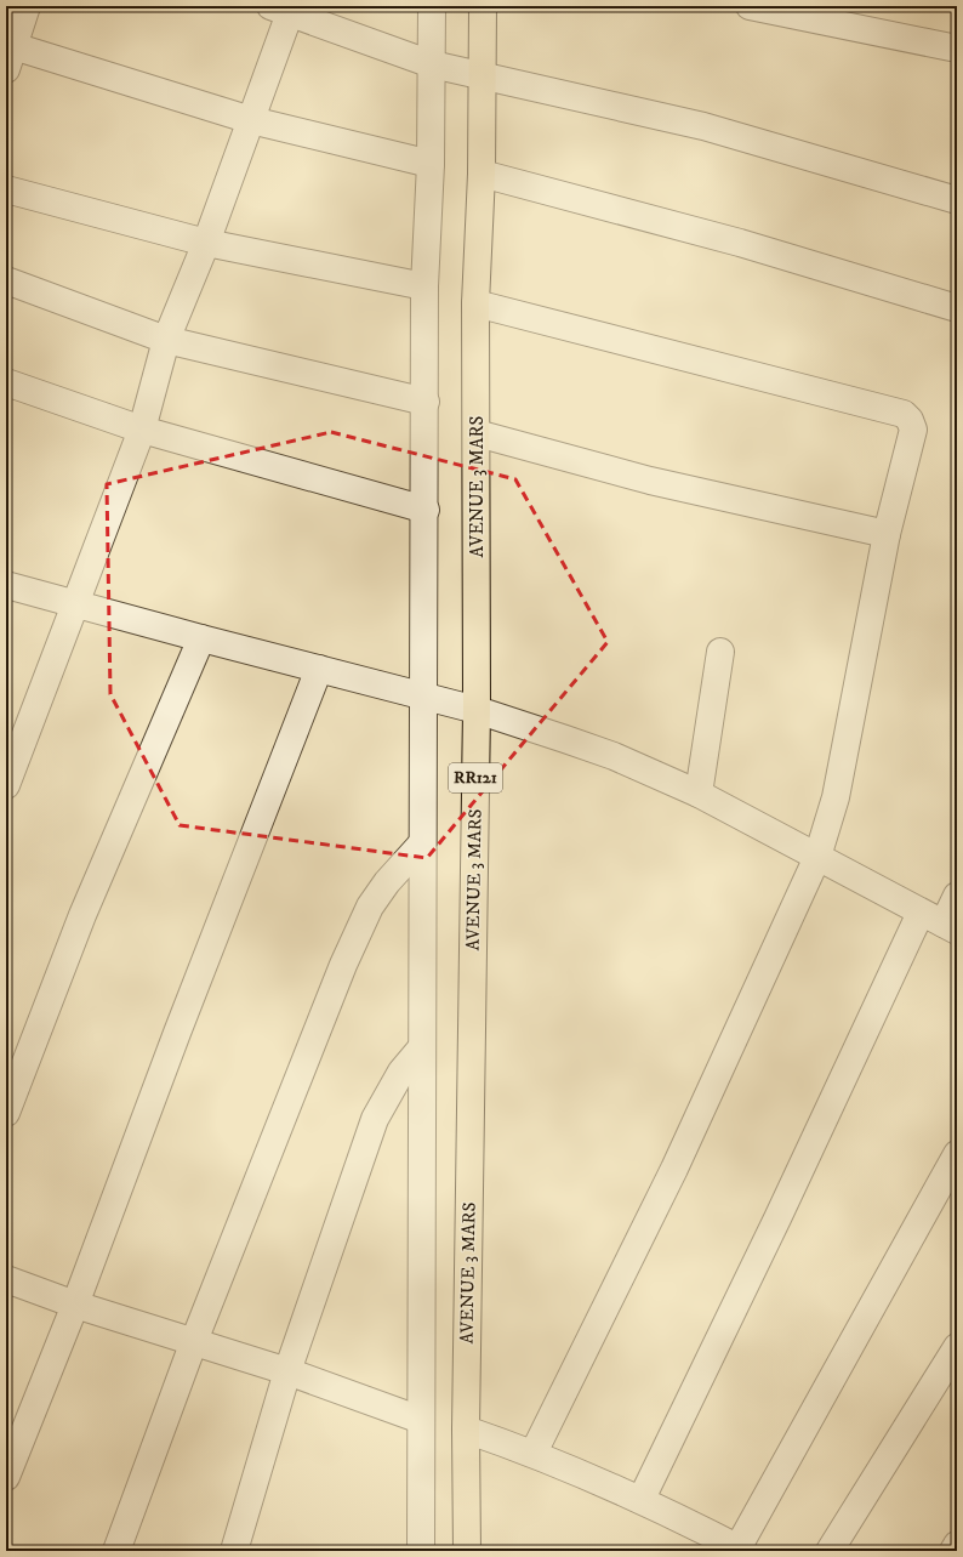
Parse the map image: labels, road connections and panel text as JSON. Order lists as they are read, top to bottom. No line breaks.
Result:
{"streets":{"main road":["AVENUE 3 MARS","RR121"]}}
